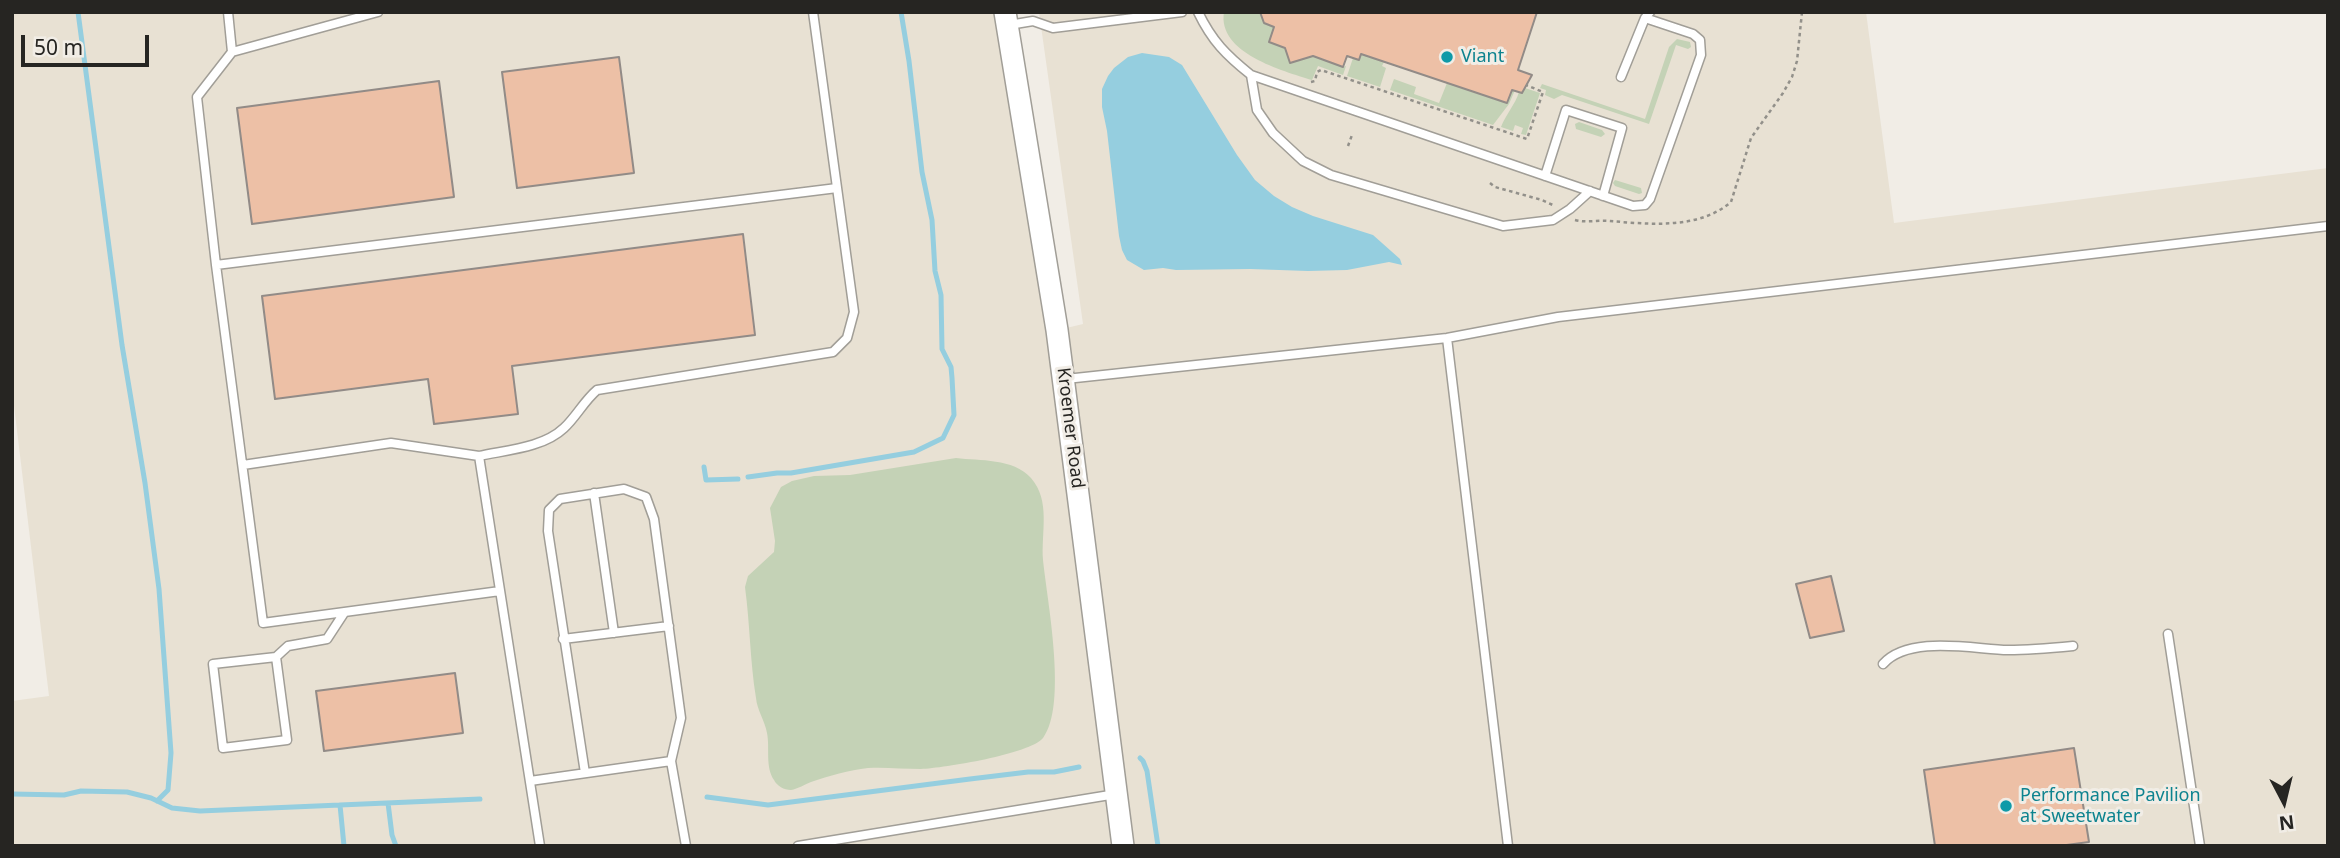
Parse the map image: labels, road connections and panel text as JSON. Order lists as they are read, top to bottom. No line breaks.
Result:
{"streets":{"street":["Kroemer Road"]},"places":["Viant","Performance Pavilion at Sweetwater"],"scale_bar":"50 m","north":"bottom"}
